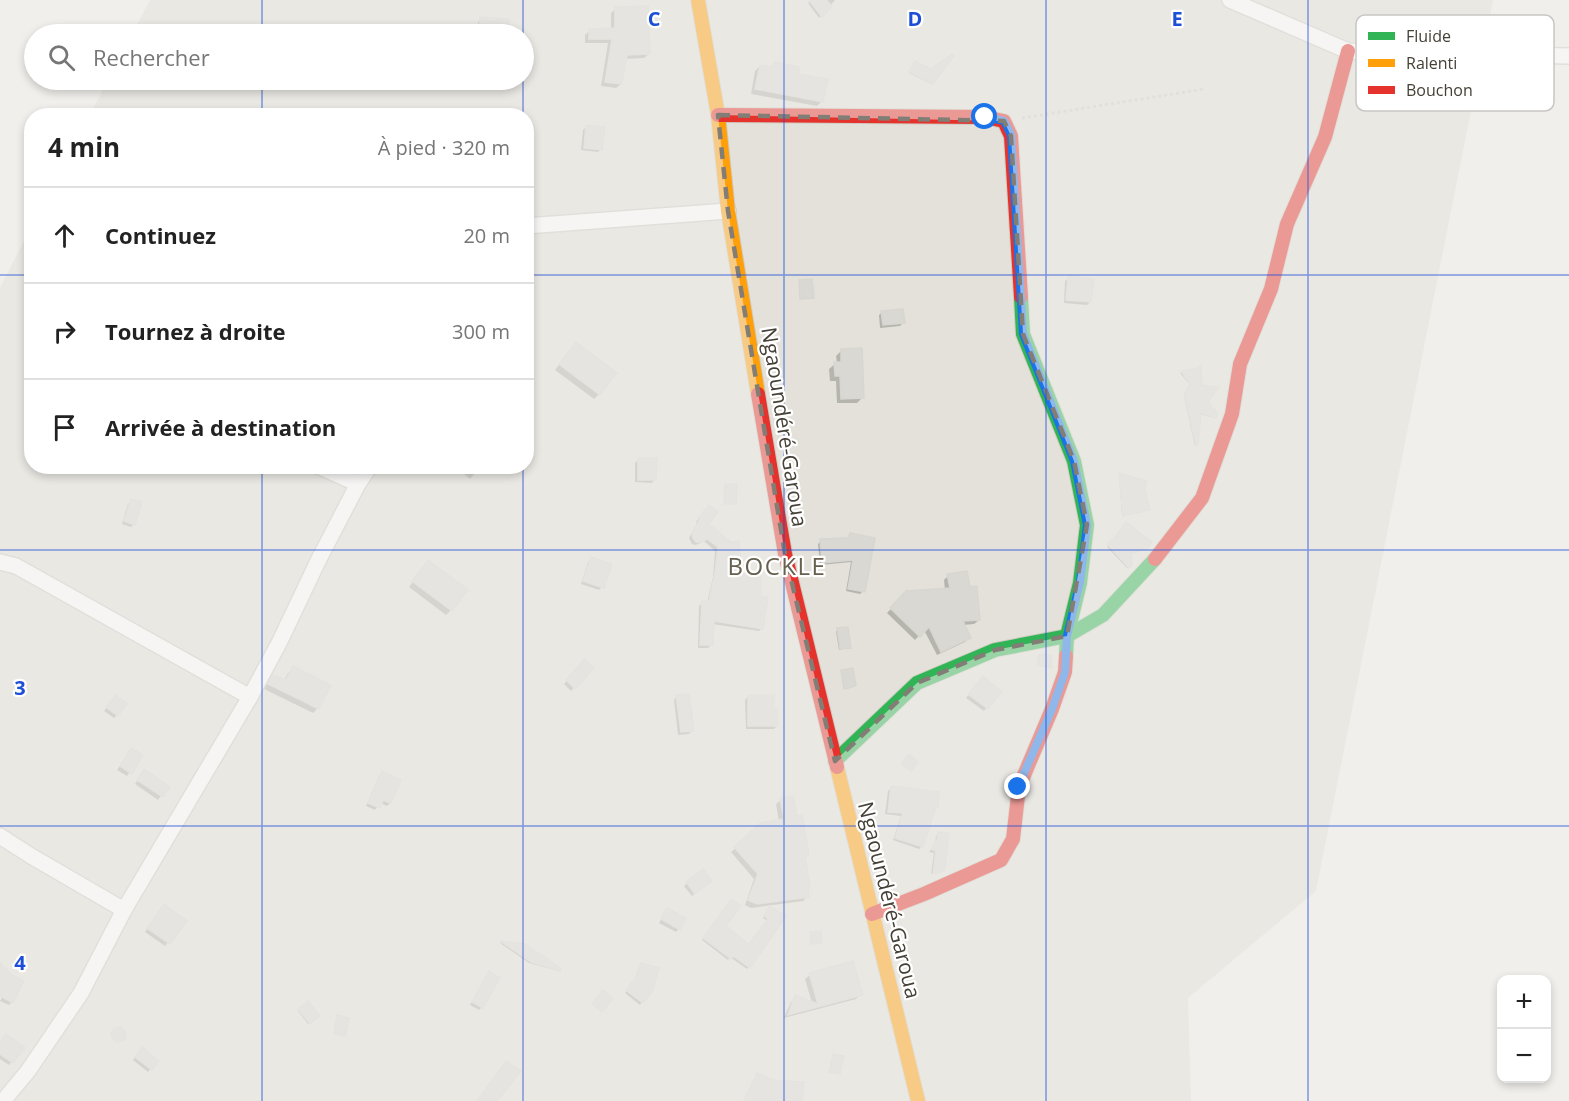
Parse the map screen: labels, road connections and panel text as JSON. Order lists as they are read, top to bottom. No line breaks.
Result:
{"streets":{"main road":["Ngaoundéré-Garoua"]},"districts":["BOCKLE"],"legend":["Fluide","Ralenti","Bouchon"],"page":{"search":"Rechercher","heading":["4 min","À pied · 320 m"],"list":[["Continuez","20 m"],["Tournez à droite","300 m"],"Arrivée à destination"],"map_buttons":["+","−"]},"grid":{"columns":["C","D","E"],"rows":["3","4"]}}
